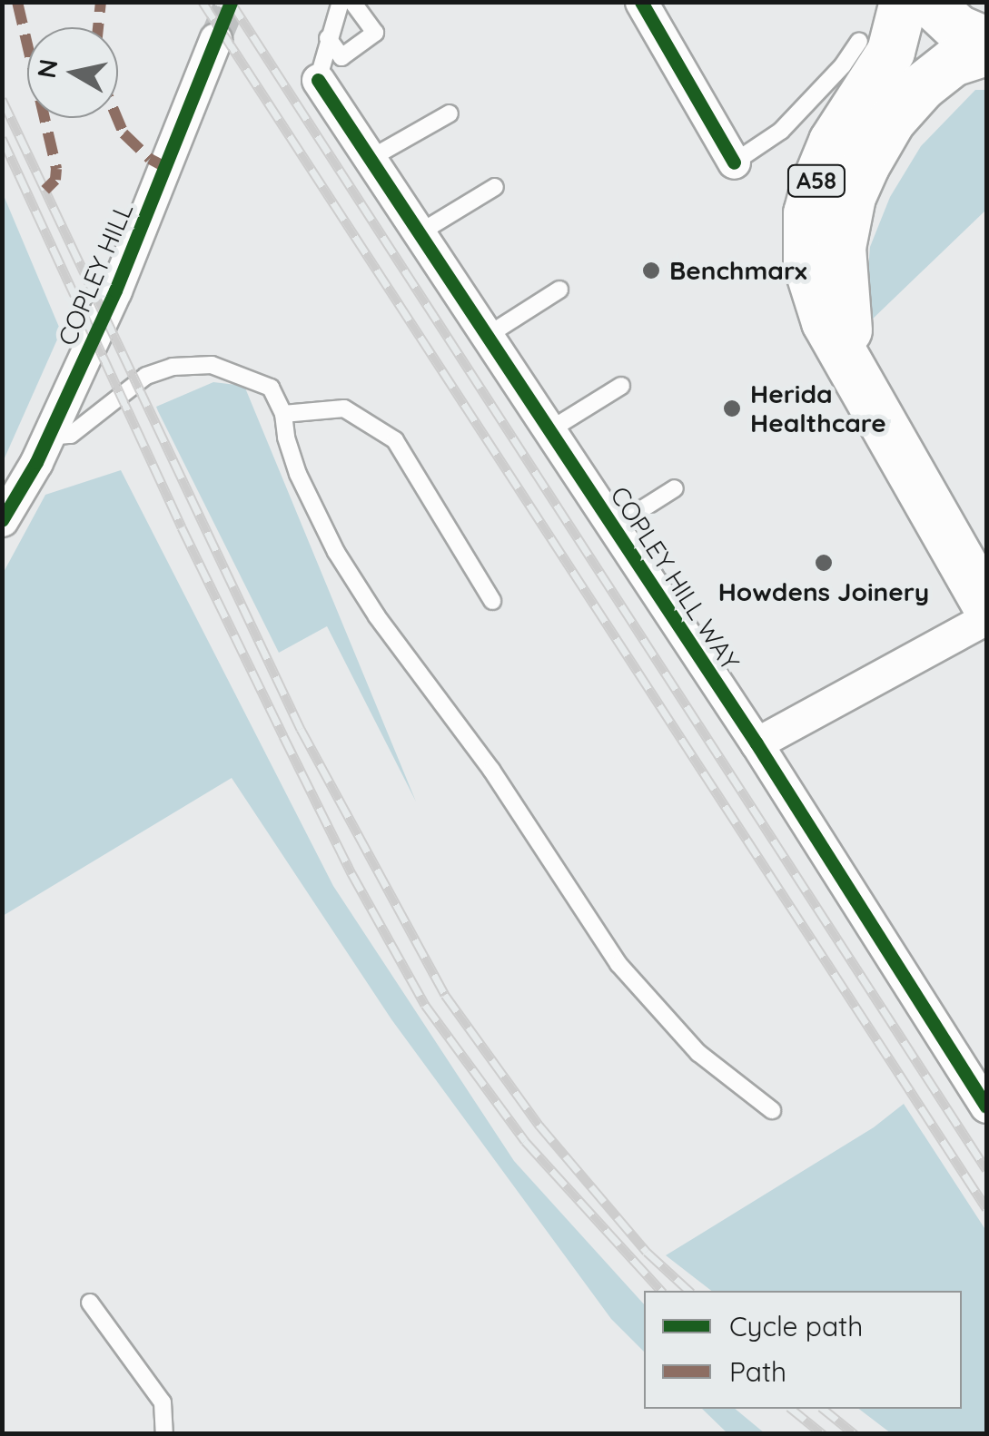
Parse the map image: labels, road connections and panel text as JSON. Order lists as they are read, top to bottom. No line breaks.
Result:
{"streets":{"main road":["A58"],"street":["COPLEY HILL","COPLEY HILL WAY"]},"places":["Benchmarx","Herida Healthcare","Howdens Joinery"],"legend":["Cycle path","Path"],"north":"left"}
